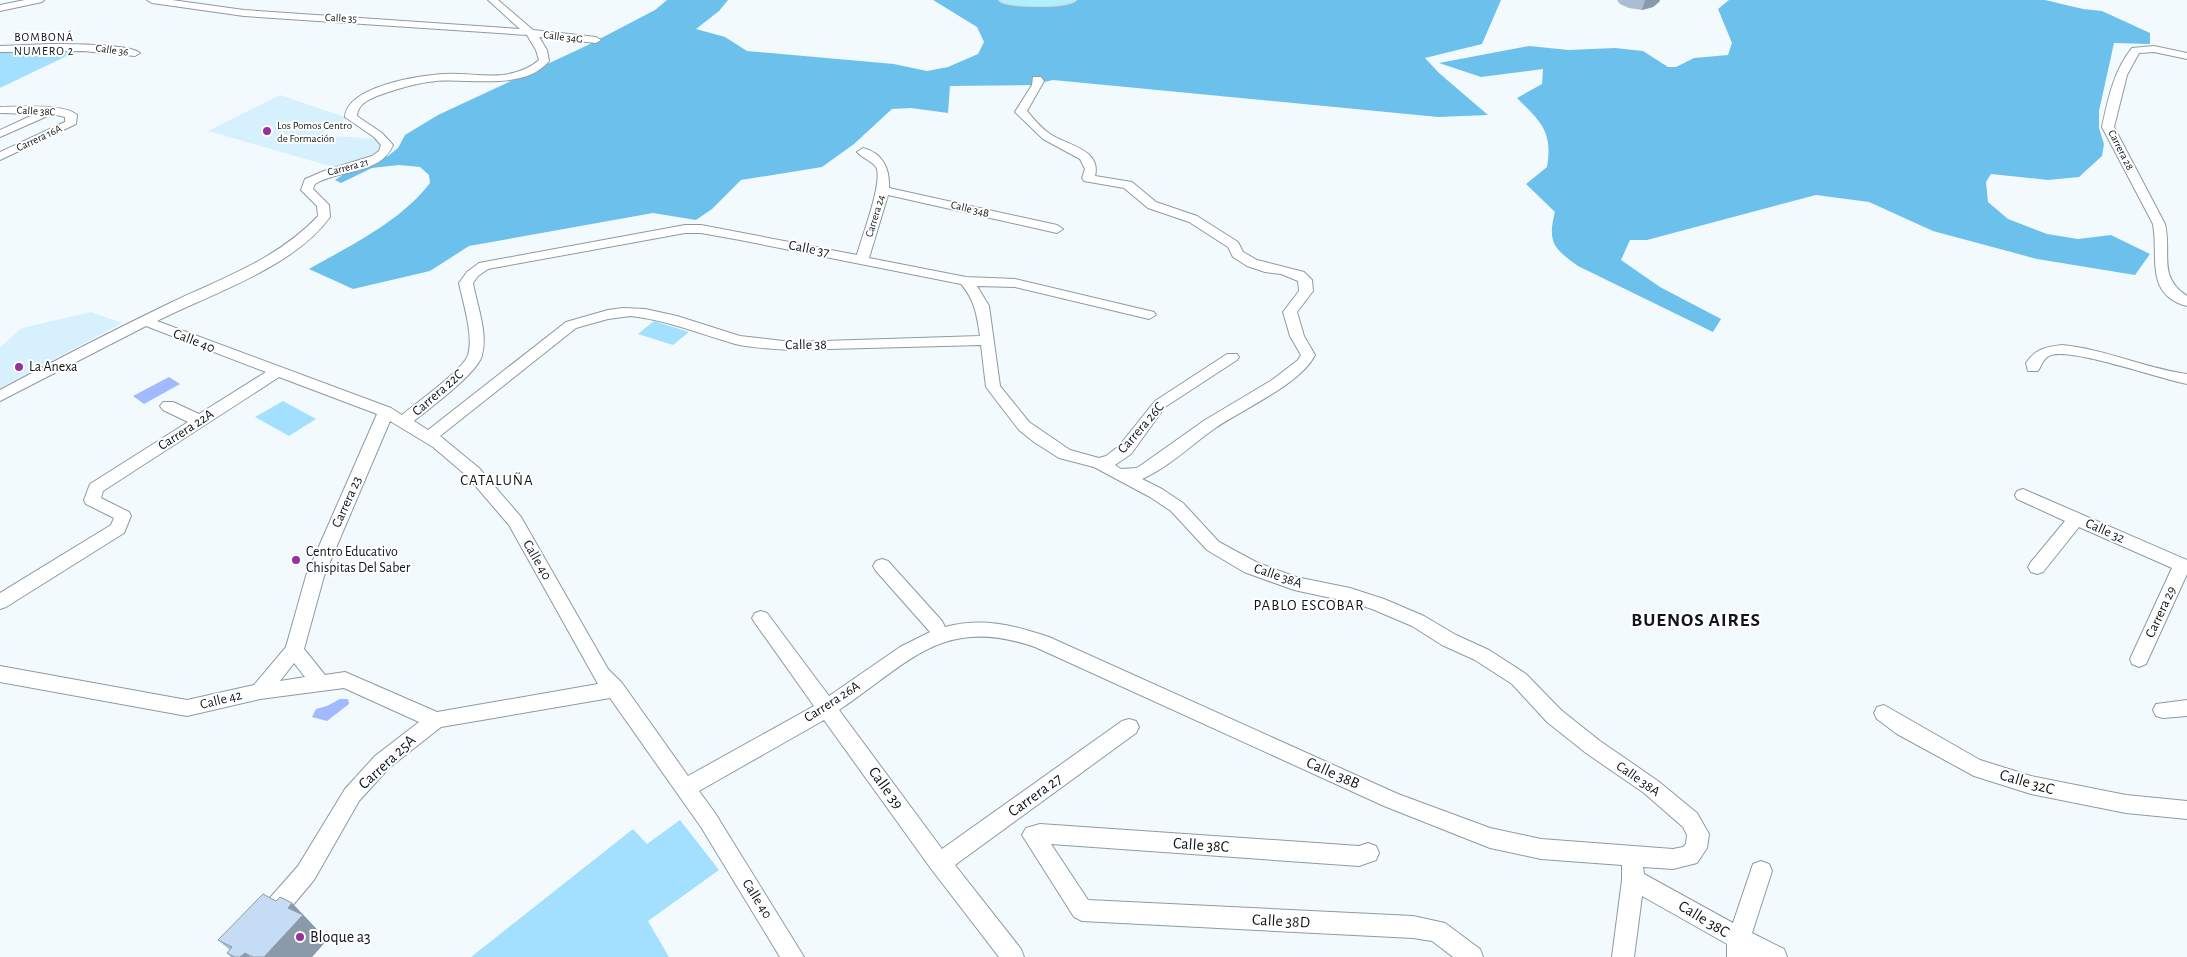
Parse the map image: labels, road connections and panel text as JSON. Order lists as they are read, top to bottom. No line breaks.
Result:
{"streets":{"street":["Calle 35","Calle 34G","Calle 36","Calle 38C","Carrera 16A","Carrera 28","Carrera 21","Calle 34B","Carrera 24","Calle 37","Calle 40","Calle 38","Carrera 22C","Carrera 26C","Carrera 22A","Carrera 23","Calle 32","Calle 38A","Carrera 29","Calle 42","Carrera 26A","Carrera 25A","Calle 38B","Calle 32C","Calle 39","Carrera 27","Calle 38D"]},"crossings":[["Calle 35","Calle 34G"],["Calle 35","Carrera 21"],["Calle 34G","Carrera 21"],["Calle 38C","Carrera 16A"],["Calle 38C","Calle 38D"],["Carrera 21","Calle 40"],["Calle 34B","Carrera 24"],["Carrera 24","Calle 37"],["Calle 37","Carrera 22C"],["Calle 37","Calle 38A"],["Calle 40","Calle 38"],["Calle 40","Carrera 22C"],["Calle 40","Carrera 22A"],["Calle 40","Carrera 23"],["Calle 40","Carrera 26A"],["Calle 40","Carrera 25A"],["Calle 38","Calle 38A"],["Carrera 26C","Calle 38A"],["Carrera 23","Calle 42"],["Calle 32","Carrera 29"],["Calle 38A","Calle 38B"],["Calle 42","Carrera 25A"],["Carrera 26A","Calle 38B"],["Carrera 26A","Calle 39"],["Calle 39","Carrera 27"]],"districts":["BOMBONÁ NUMERO 2","CATALUÑA","PABLO ESCOBAR","BUENOS AIRES"],"places":["Los Pomos Centro de Formación","La Anexa","Centro Educativo Chispitas Del Saber","Bloque a3"]}
